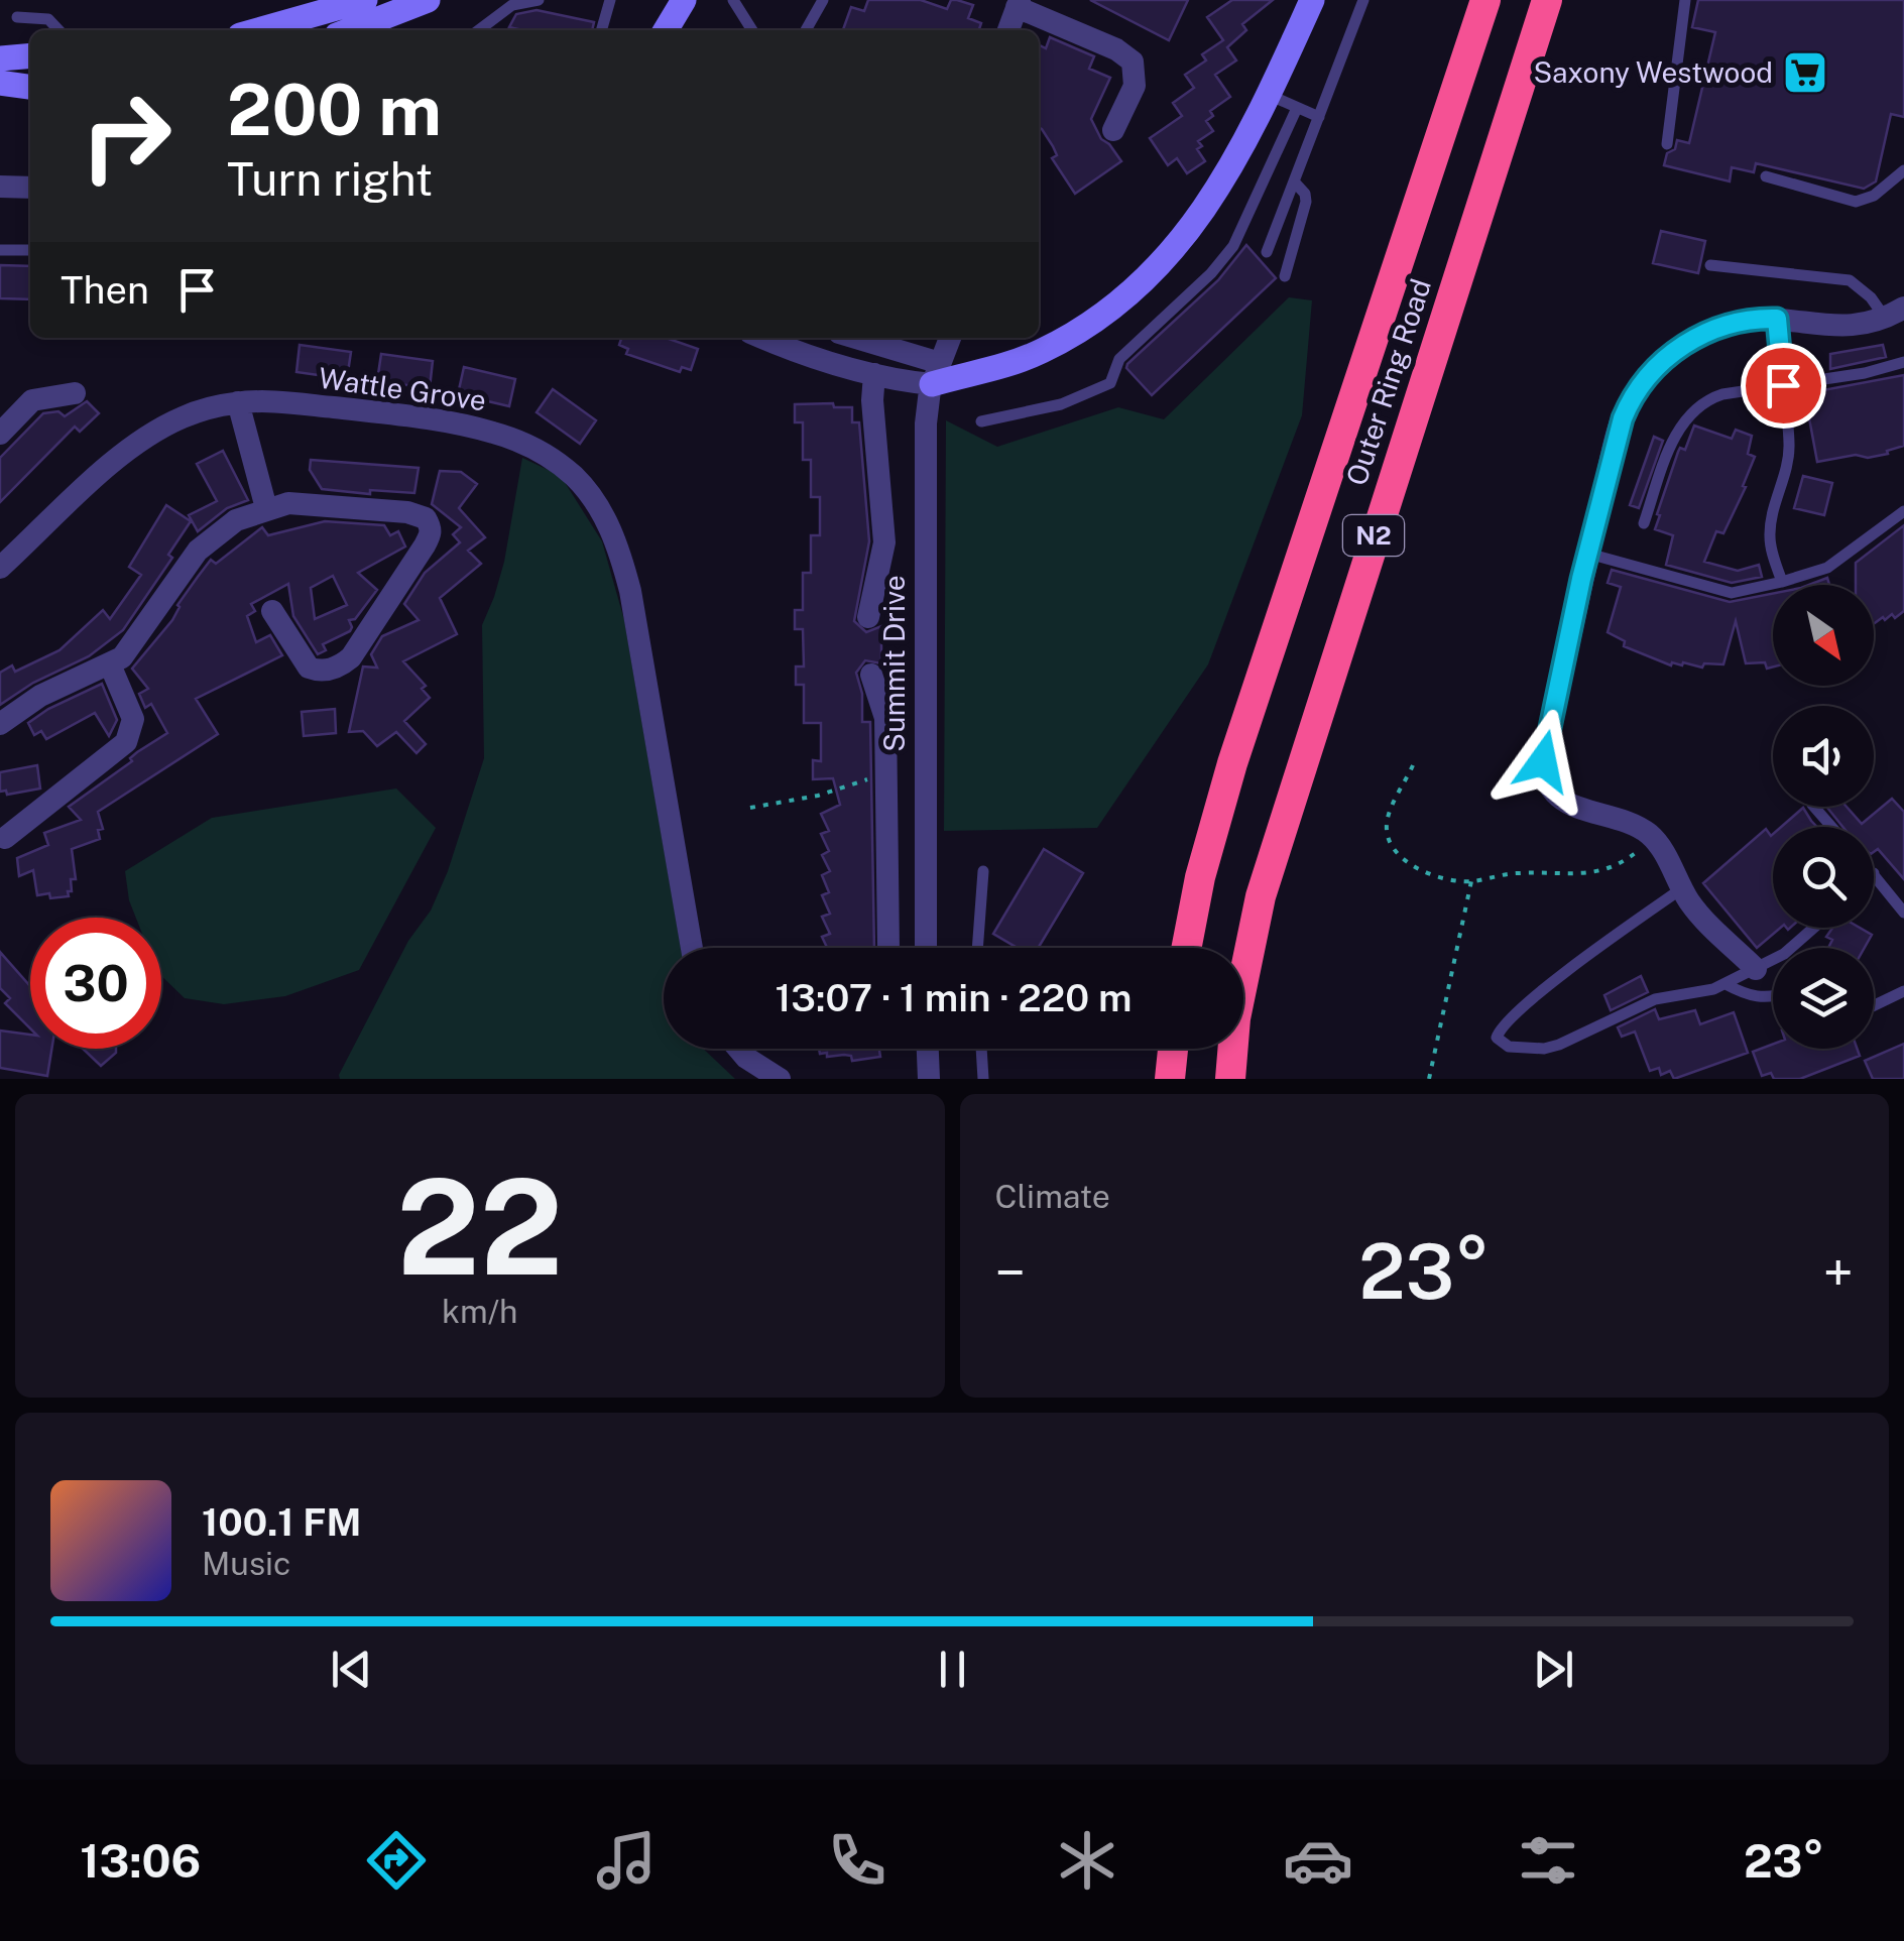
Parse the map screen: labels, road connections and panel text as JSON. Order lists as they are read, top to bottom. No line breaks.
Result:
{"streets":{"highway":["Outer Ring Road","N2"],"street":["Wattle Grove","Summit Drive"]},"places":{"supermarket":["Saxony Westwood"]},"north":"bottom right","page":{"turn":["200 m","Turn right"],"then":"Then","limit":"30","trip":"13:07 · 1 min · 220 m","tile":[["22","km/h"],"Climate"],"heat":["−","23°","+"],"song":["100.1 FM","Music"],"tabs":["13:06","23°"]}}
